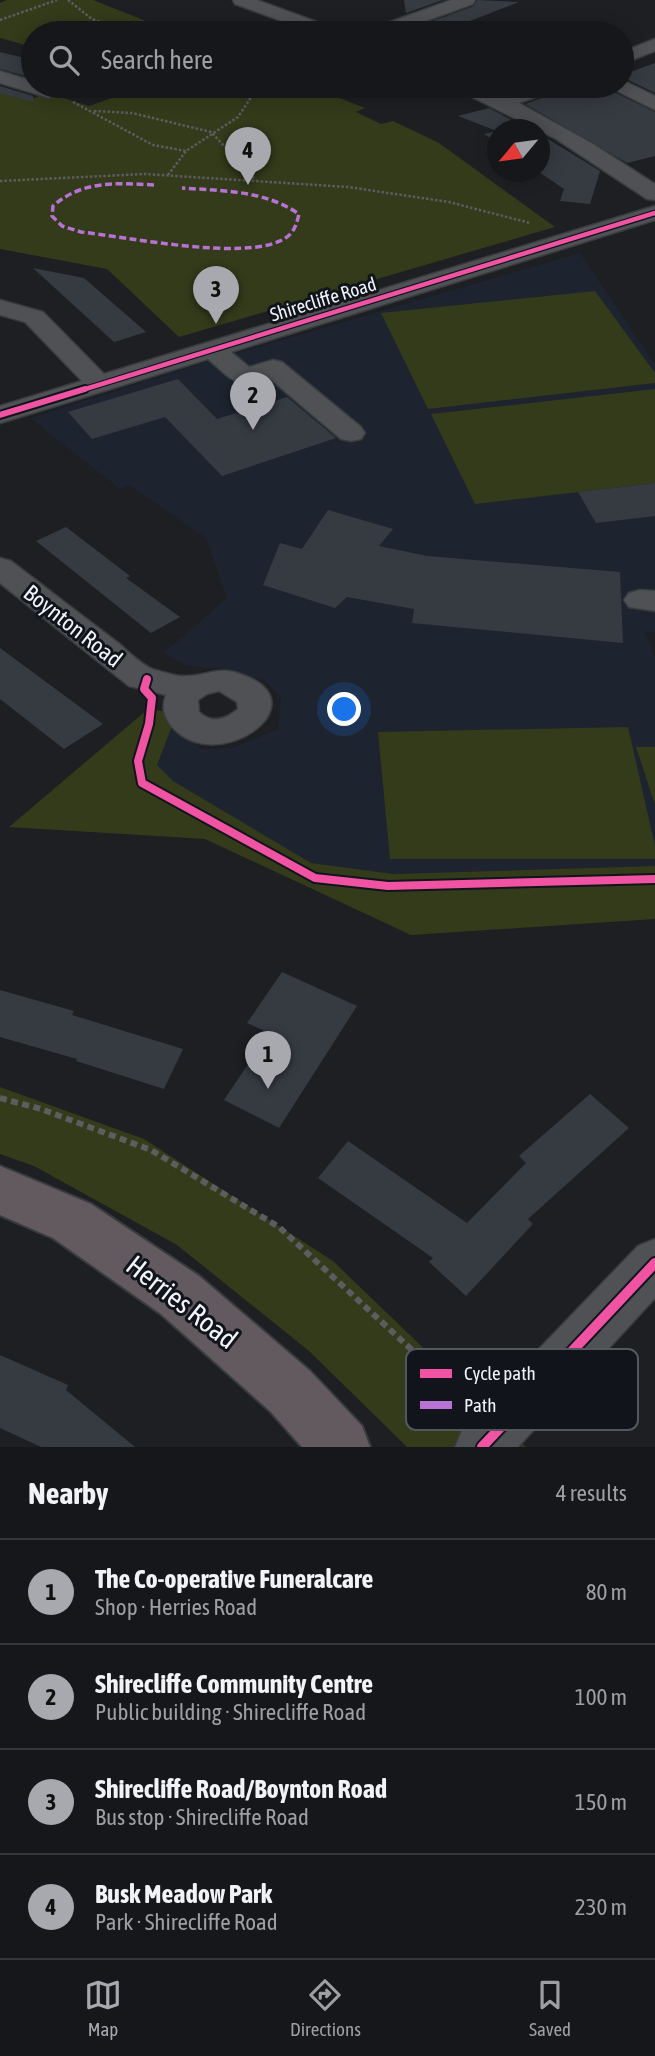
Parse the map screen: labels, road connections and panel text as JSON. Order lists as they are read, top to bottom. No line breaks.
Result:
{"streets":{"main road":["Herries Road"],"street":["Shirecliffe Road","Boynton Road"]},"legend":["Cycle path","Path"],"north":"bottom left","page":{"search":"Search here","pins":["4","3","2","1"],"heading":["Nearby","4 results"],"list":[{"mark":"1","name":"The Co-operative Funeralcare","note":"Shop · Herries Road","value":"80 m"},{"mark":"2","name":"Shirecliffe Community Centre","note":"Public building · Shirecliffe Road","value":"100 m"},{"mark":"3","name":"Shirecliffe Road/Boynton Road","note":"Bus stop · Shirecliffe Road","value":"150 m"},{"mark":"4","name":"Busk Meadow Park","note":"Park · Shirecliffe Road","value":"230 m"}],"nav":["Map","Directions","Saved"]}}
